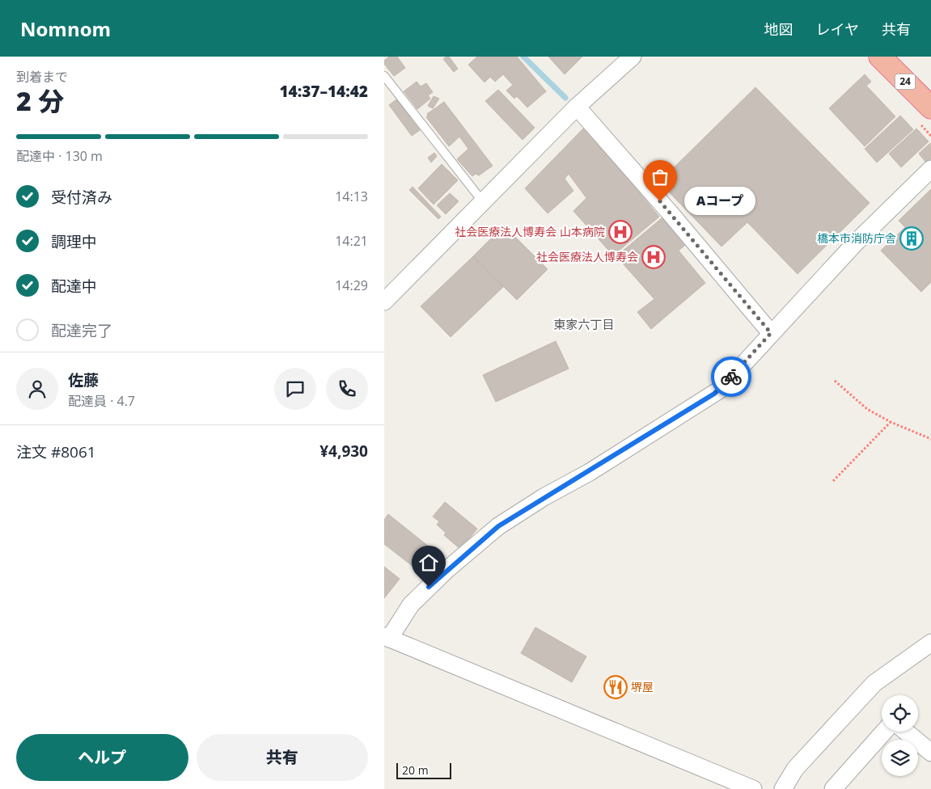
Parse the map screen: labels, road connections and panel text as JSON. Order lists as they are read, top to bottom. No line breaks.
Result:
{"streets":{"highway":["24"]},"districts":["東家六丁目"],"places":{"other":["Aコープ"],"hospital":["社会医療法人博寿会 山本病院","社会医療法人博寿会"],"building":["橋本市消防庁舎"],"restaurant":["堺屋"]},"scale_bar":"20 m","page":{"header":"Nomnom","nav":["地図","レイヤ","共有"],"heading":["2 分","到着まで","14:37–14:42"],"panel":["佐藤","配達員 · 4.7","注文 #8061","¥4,930"],"bar":"配達中 · 130 m","list":[["受付済み","14:13"],["調理中","14:21"],["配達中","14:29"],"配達完了"],"bubble":"Aコープ","buttons":["ヘルプ","共有"],"scale":"20 m"}}
